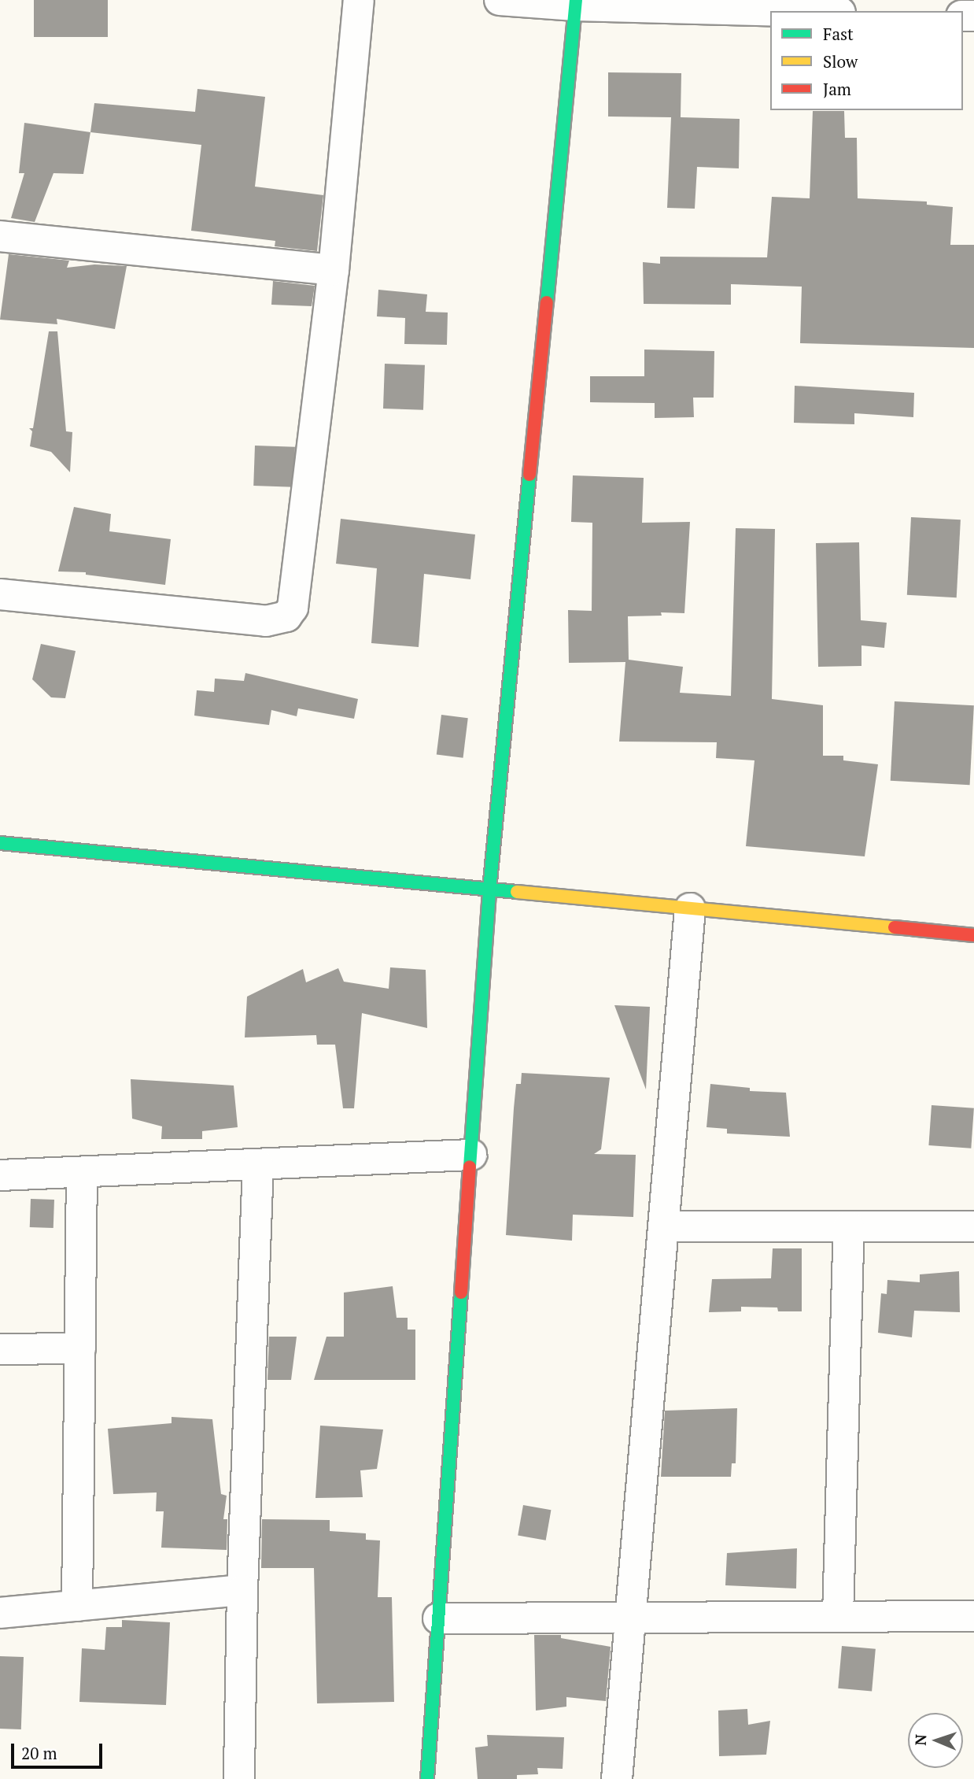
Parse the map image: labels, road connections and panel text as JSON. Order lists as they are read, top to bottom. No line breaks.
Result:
{"legend":["Fast","Slow","Jam"],"scale_bar":"20 m","north":"left"}
